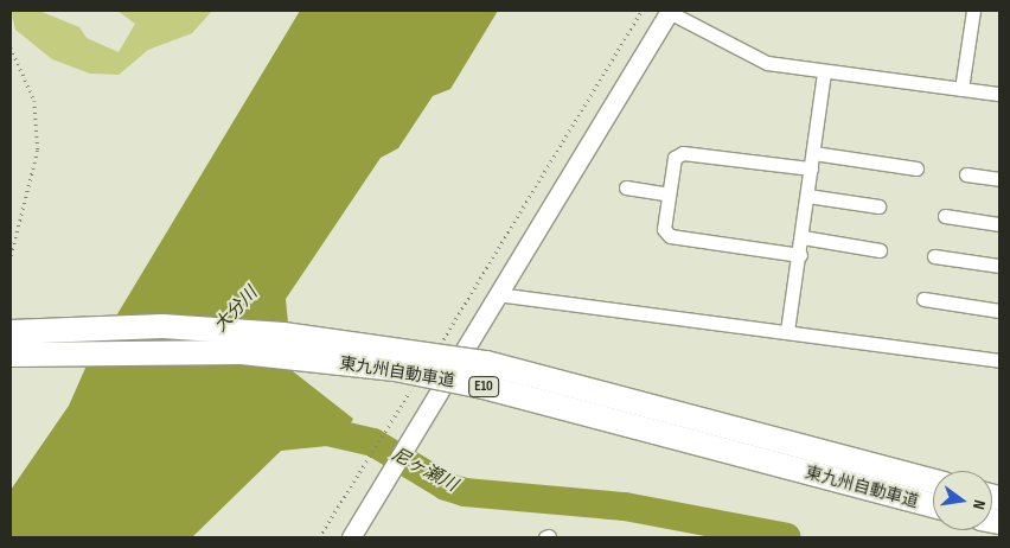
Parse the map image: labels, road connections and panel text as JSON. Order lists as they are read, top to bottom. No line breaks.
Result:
{"streets":{"highway":["東九州自動車道","E10"]},"water":["大分川","尼ヶ瀬川"],"north":"right"}
